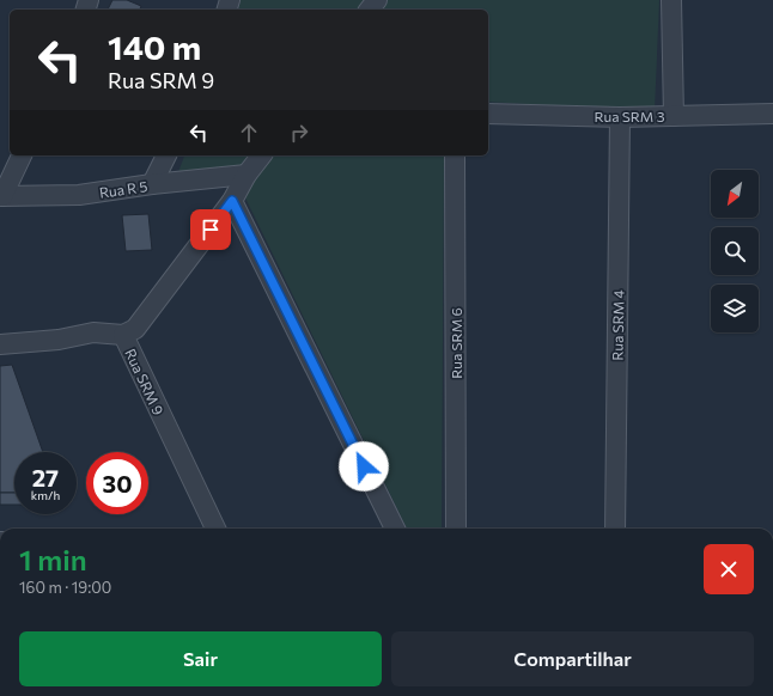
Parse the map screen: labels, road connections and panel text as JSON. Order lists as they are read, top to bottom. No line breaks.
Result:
{"streets":{"street":["Rua SRM 3","Rua R 5","Rua SRM 4","Rua SRM 6","Rua SRM 9"]},"crossings":[["Rua SRM 3","Rua SRM 4"],["Rua R 5","Rua SRM 9"]],"north":"bottom left","page":{"turn":["140 m","Rua SRM 9"],"speed":"27 km/h","limit":"30","heading":["1 min","160 m · 19:00"],"buttons":["Sair","Compartilhar"]}}
